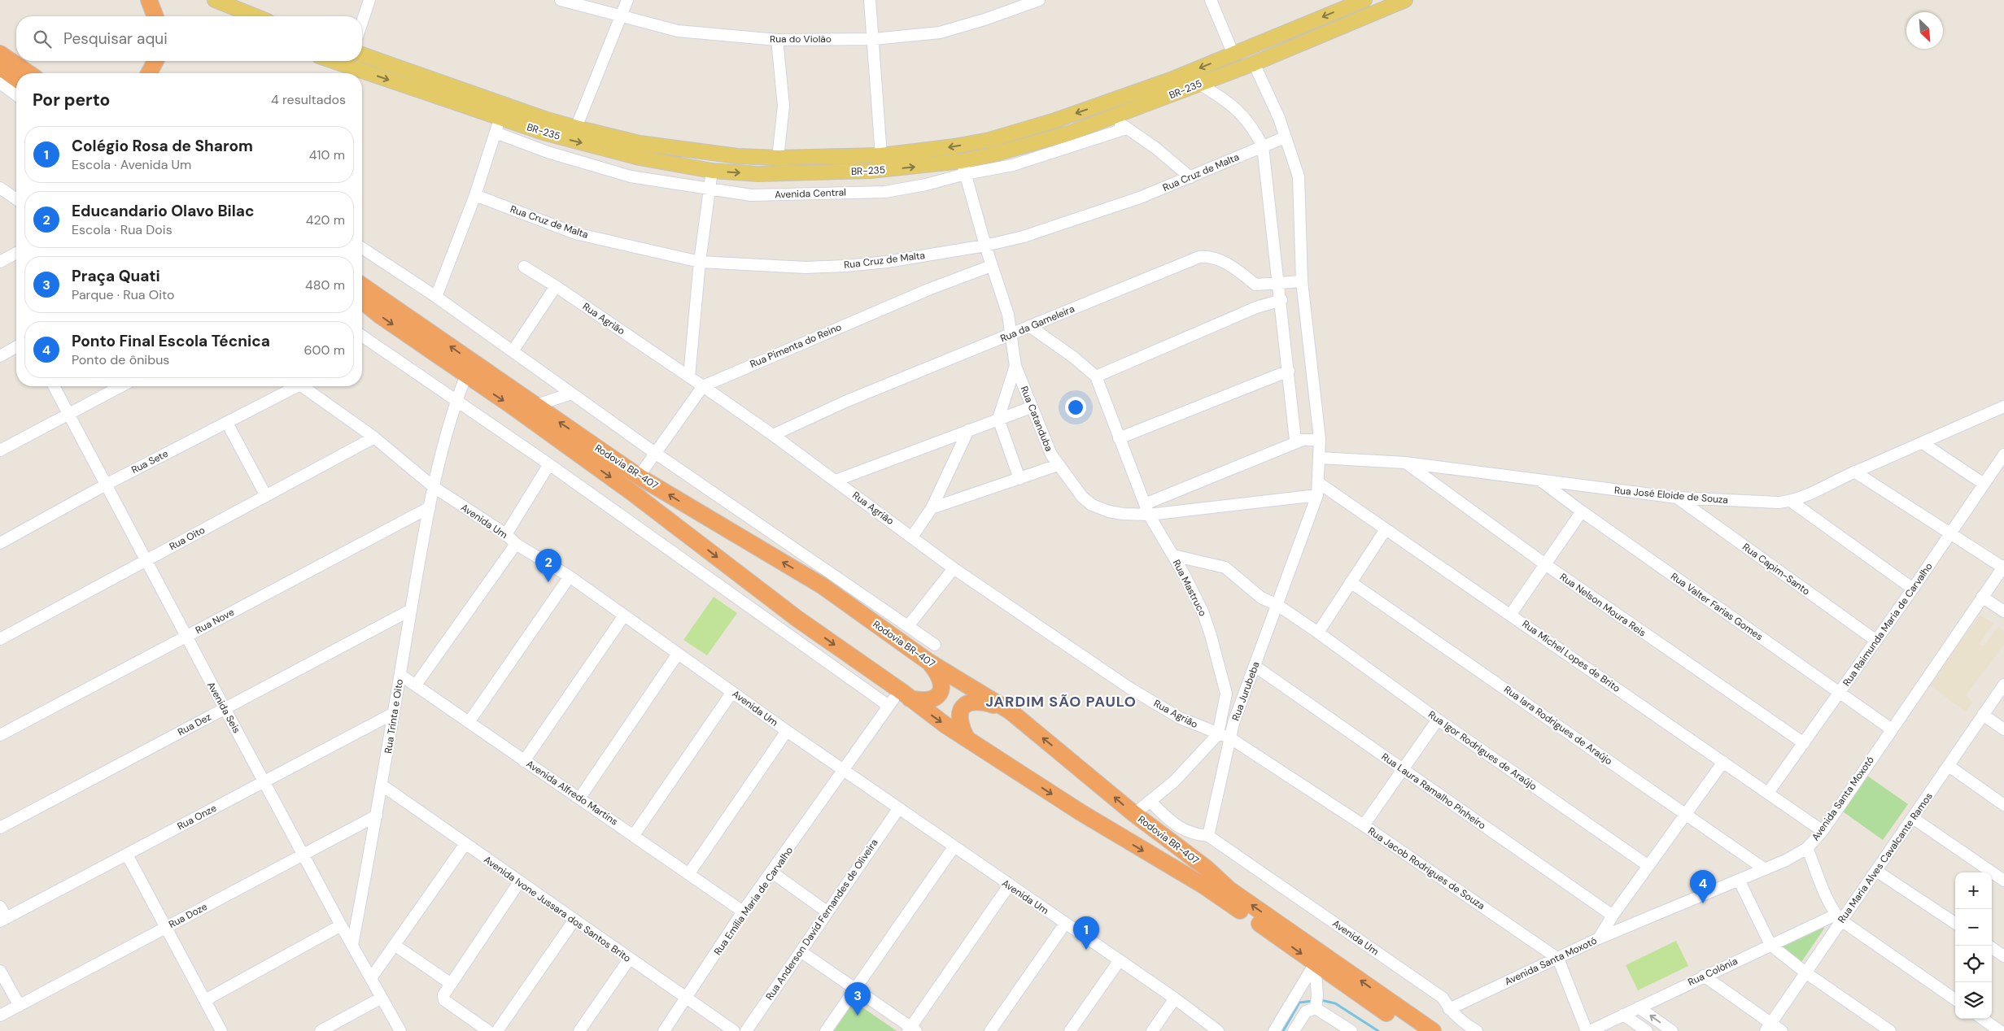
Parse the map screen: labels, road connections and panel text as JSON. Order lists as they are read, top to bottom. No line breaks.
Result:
{"streets":{"highway":["Rodovia BR-407"],"main road":["BR-235"],"street":["Rua do Violão","Rua Cruz de Malta","Avenida Central","Rua Agrião","Rua da Gameleira","Rua Pimenta do Reino","Rua Catanduba","Rua Sete","Rua José Eloide de Souza","Avenida Um","Rua Oito","Rua Capim-Santo","Rua Mastruco","Rua Nelson Moura Reis","Rua Valter Farias Gomes","Rua Nove","Rua Raimunda Maria de Carvalho","Rua Michel Lopes de Brito","Rua Jurubeba","Avenida Seis","Rua Trinta e Oito","Rua Dez","Rua Iara Rodrigues de Araújo","Rua Igor Rodrigues de Araújo","Rua Laura Ramalho Pinheiro","Avenida Alfredo Martins","Avenida Santa Moxotó","Rua Onze","Rua Maria Alves Cavalcante Ramos","Rua Jacob Rodrigues de Souza","Rua Emília Maria de Carvalho","Avenida Ivone Jussara dos Santos Brito","Rua Doze","Rua Anderson David Fernandes de Oliveira","Rua Colônia"]},"crossings":[["BR-235","Avenida Central"],["BR-235","Rua Catanduba"],["Rua Cruz de Malta","Rua Catanduba"],["Avenida Central","Rua Catanduba"],["Rua Agrião","Rua da Gameleira"],["Rua Agrião","Rua Pimenta do Reino"],["Rua Agrião","Rua Mastruco"],["Rua Agrião","Rua Jurubeba"],["Rua Agrião","Rua Jacob Rodrigues de Souza"],["Rua da Gameleira","Rua Catanduba"],["Rua da Gameleira","Rua Jurubeba"],["Rua Pimenta do Reino","Rua Catanduba"],["Rua Catanduba","Rua Jurubeba"],["Rua Sete","Avenida Seis"],["Rodovia BR-407","Rua Trinta e Oito"],["Rua José Eloide de Souza","Rua Capim-Santo"],["Rua José Eloide de Souza","Rua Nelson Moura Reis"],["Rua José Eloide de Souza","Rua Valter Farias Gomes"],["Rua José Eloide de Souza","Rua Jurubeba"],["Avenida Um","Rua Oito"],["Avenida Um","Rua Jurubeba"],["Avenida Um","Rua Trinta e Oito"],["Avenida Um","Avenida Santa Moxotó"],["Avenida Um","Rua Emília Maria de Carvalho"],["Avenida Um","Rua Anderson David Fernandes de Oliveira"],["Rua Oito","Avenida Seis"],["Rua Capim-Santo","Rua Raimunda Maria de Carvalho"],["Rua Mastruco","Rua Jurubeba"],["Rua Mastruco","Rua Igor Rodrigues de Araújo"],["Rua Mastruco","Rua Jacob Rodrigues de Souza"],["Rua Nelson Moura Reis","Rua Raimunda Maria de Carvalho"],["Rua Valter Farias Gomes","Rua Raimunda Maria de Carvalho"],["Rua Valter Farias Gomes","Avenida Santa Moxotó"],["Rua Nove","Avenida Seis"],["Rua Nove","Rua Trinta e Oito"],["Rua Raimunda Maria de Carvalho","Rua Michel Lopes de Brito"],["Rua Michel Lopes de Brito","Rua Jurubeba"],["Rua Michel Lopes de Brito","Avenida Santa Moxotó"],["Rua Jurubeba","Rua Laura Ramalho Pinheiro"],["Rua Jurubeba","Rua Jacob Rodrigues de Souza"],["Avenida Seis","Rua Trinta e Oito"],["Avenida Seis","Rua Dez"],["Avenida Seis","Rua Onze"],["Avenida Seis","Rua Doze"],["Rua Trinta e Oito","Rua Dez"],["Rua Trinta e Oito","Avenida Alfredo Martins"],["Rua Trinta e Oito","Rua Onze"],["Rua Trinta e Oito","Avenida Ivone Jussara dos Santos Brito"],["Rua Trinta e Oito","Rua Doze"],["Rua Iara Rodrigues de Araújo","Avenida Santa Moxotó"],["Avenida Alfredo Martins","Rua Emília Maria de Carvalho"],["Avenida Santa Moxotó","Rua Jacob Rodrigues de Souza"],["Rua Maria Alves Cavalcante Ramos","Rua Colônia"],["Rua Emília Maria de Carvalho","Avenida Ivone Jussara dos Santos Brito"]],"districts":["JARDIM SÃO PAULO"],"north":"bottom right","page":{"search":"Pesquisar aqui","heading":["Por perto","4 resultados"],"list":[{"mark":"1","name":"Colégio Rosa de Sharom","note":"Escola · Avenida Um","value":"410 m"},{"mark":"2","name":"Educandario Olavo Bilac","note":"Escola · Rua Dois","value":"420 m"},{"mark":"3","name":"Praça Quati","note":"Parque · Rua Oito","value":"480 m"},{"mark":"4","name":"Ponto Final Escola Técnica","note":"Ponto de ônibus","value":"600 m"}],"pins":["2","4","1","3"],"map_buttons":["+","−"]}}
